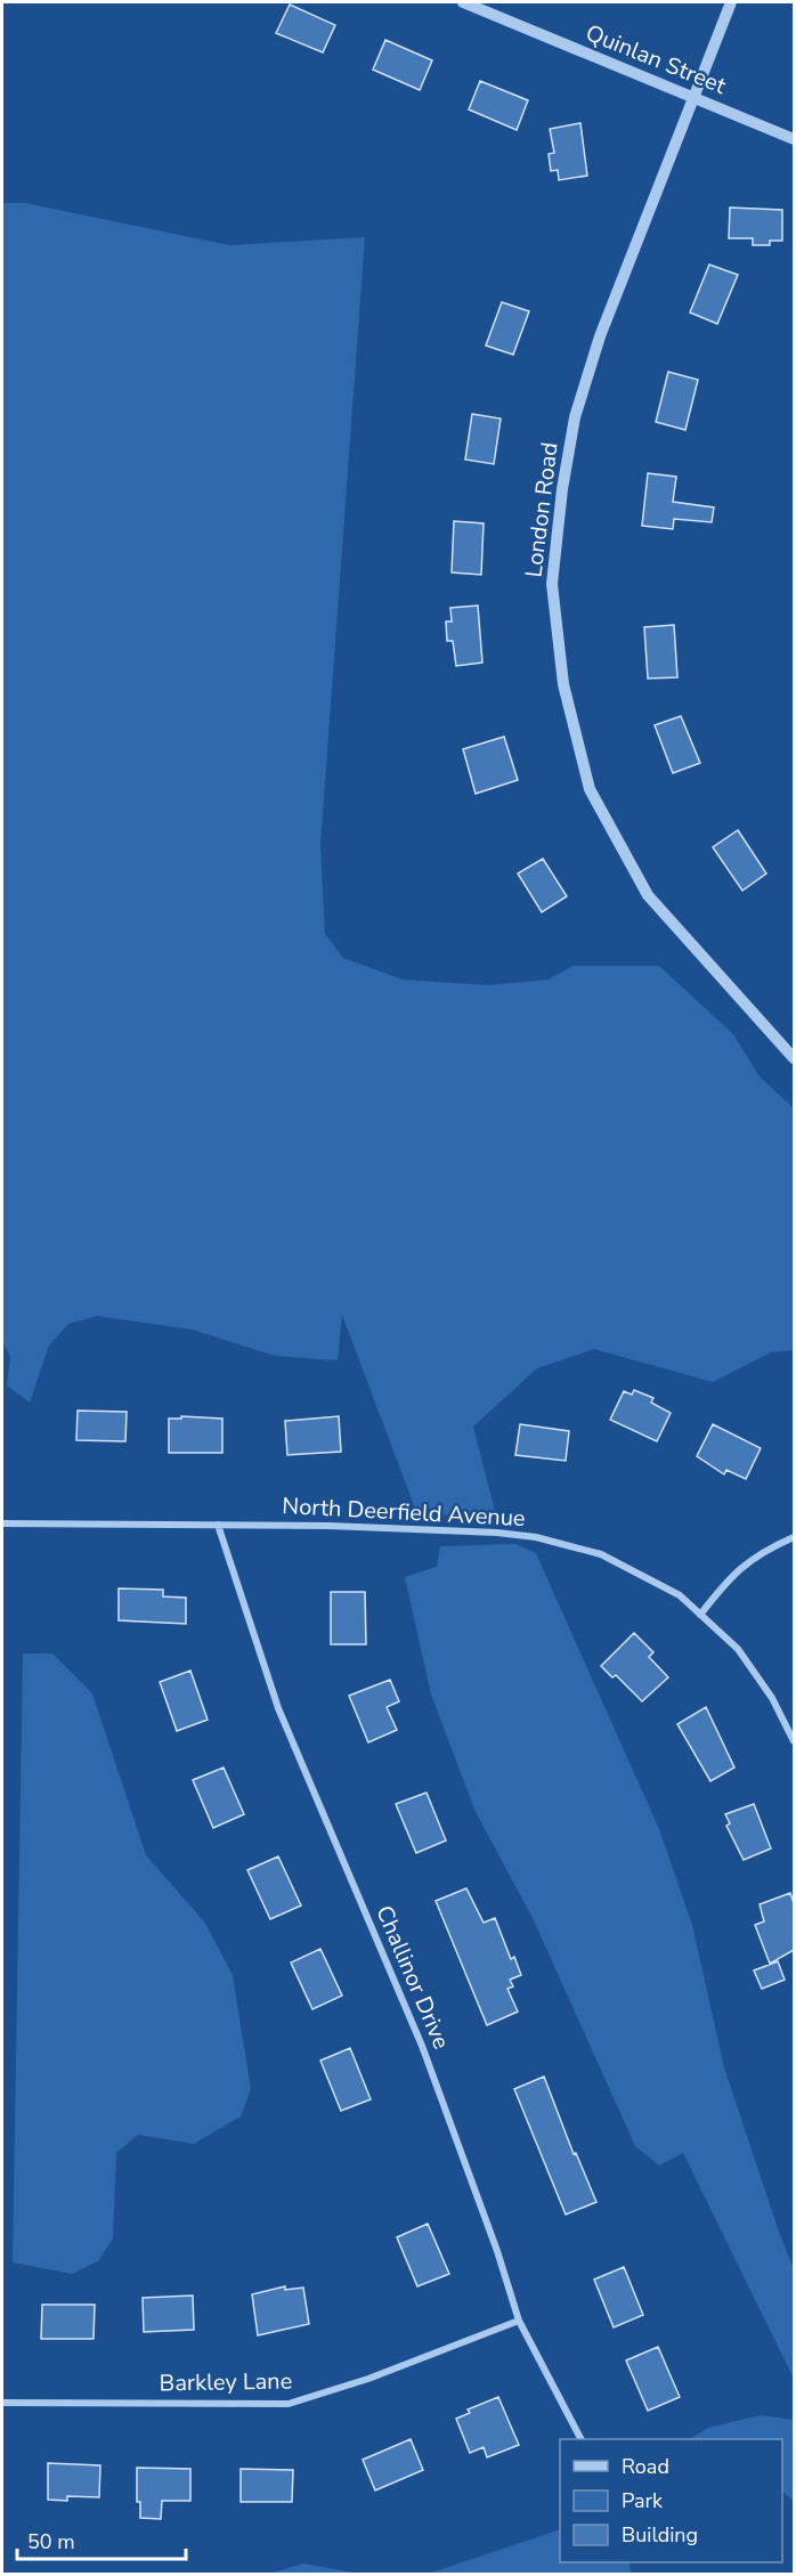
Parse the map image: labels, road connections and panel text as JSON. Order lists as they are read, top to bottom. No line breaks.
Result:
{"streets":{"street":["Quinlan Street","London Road","North Deerfield Avenue","Challinor Drive","Barkley Lane"]},"crossings":[["Quinlan Street","London Road"],["North Deerfield Avenue","Challinor Drive"],["Challinor Drive","Barkley Lane"]],"legend":["Road","Park","Building"],"scale_bar":"50 m"}
